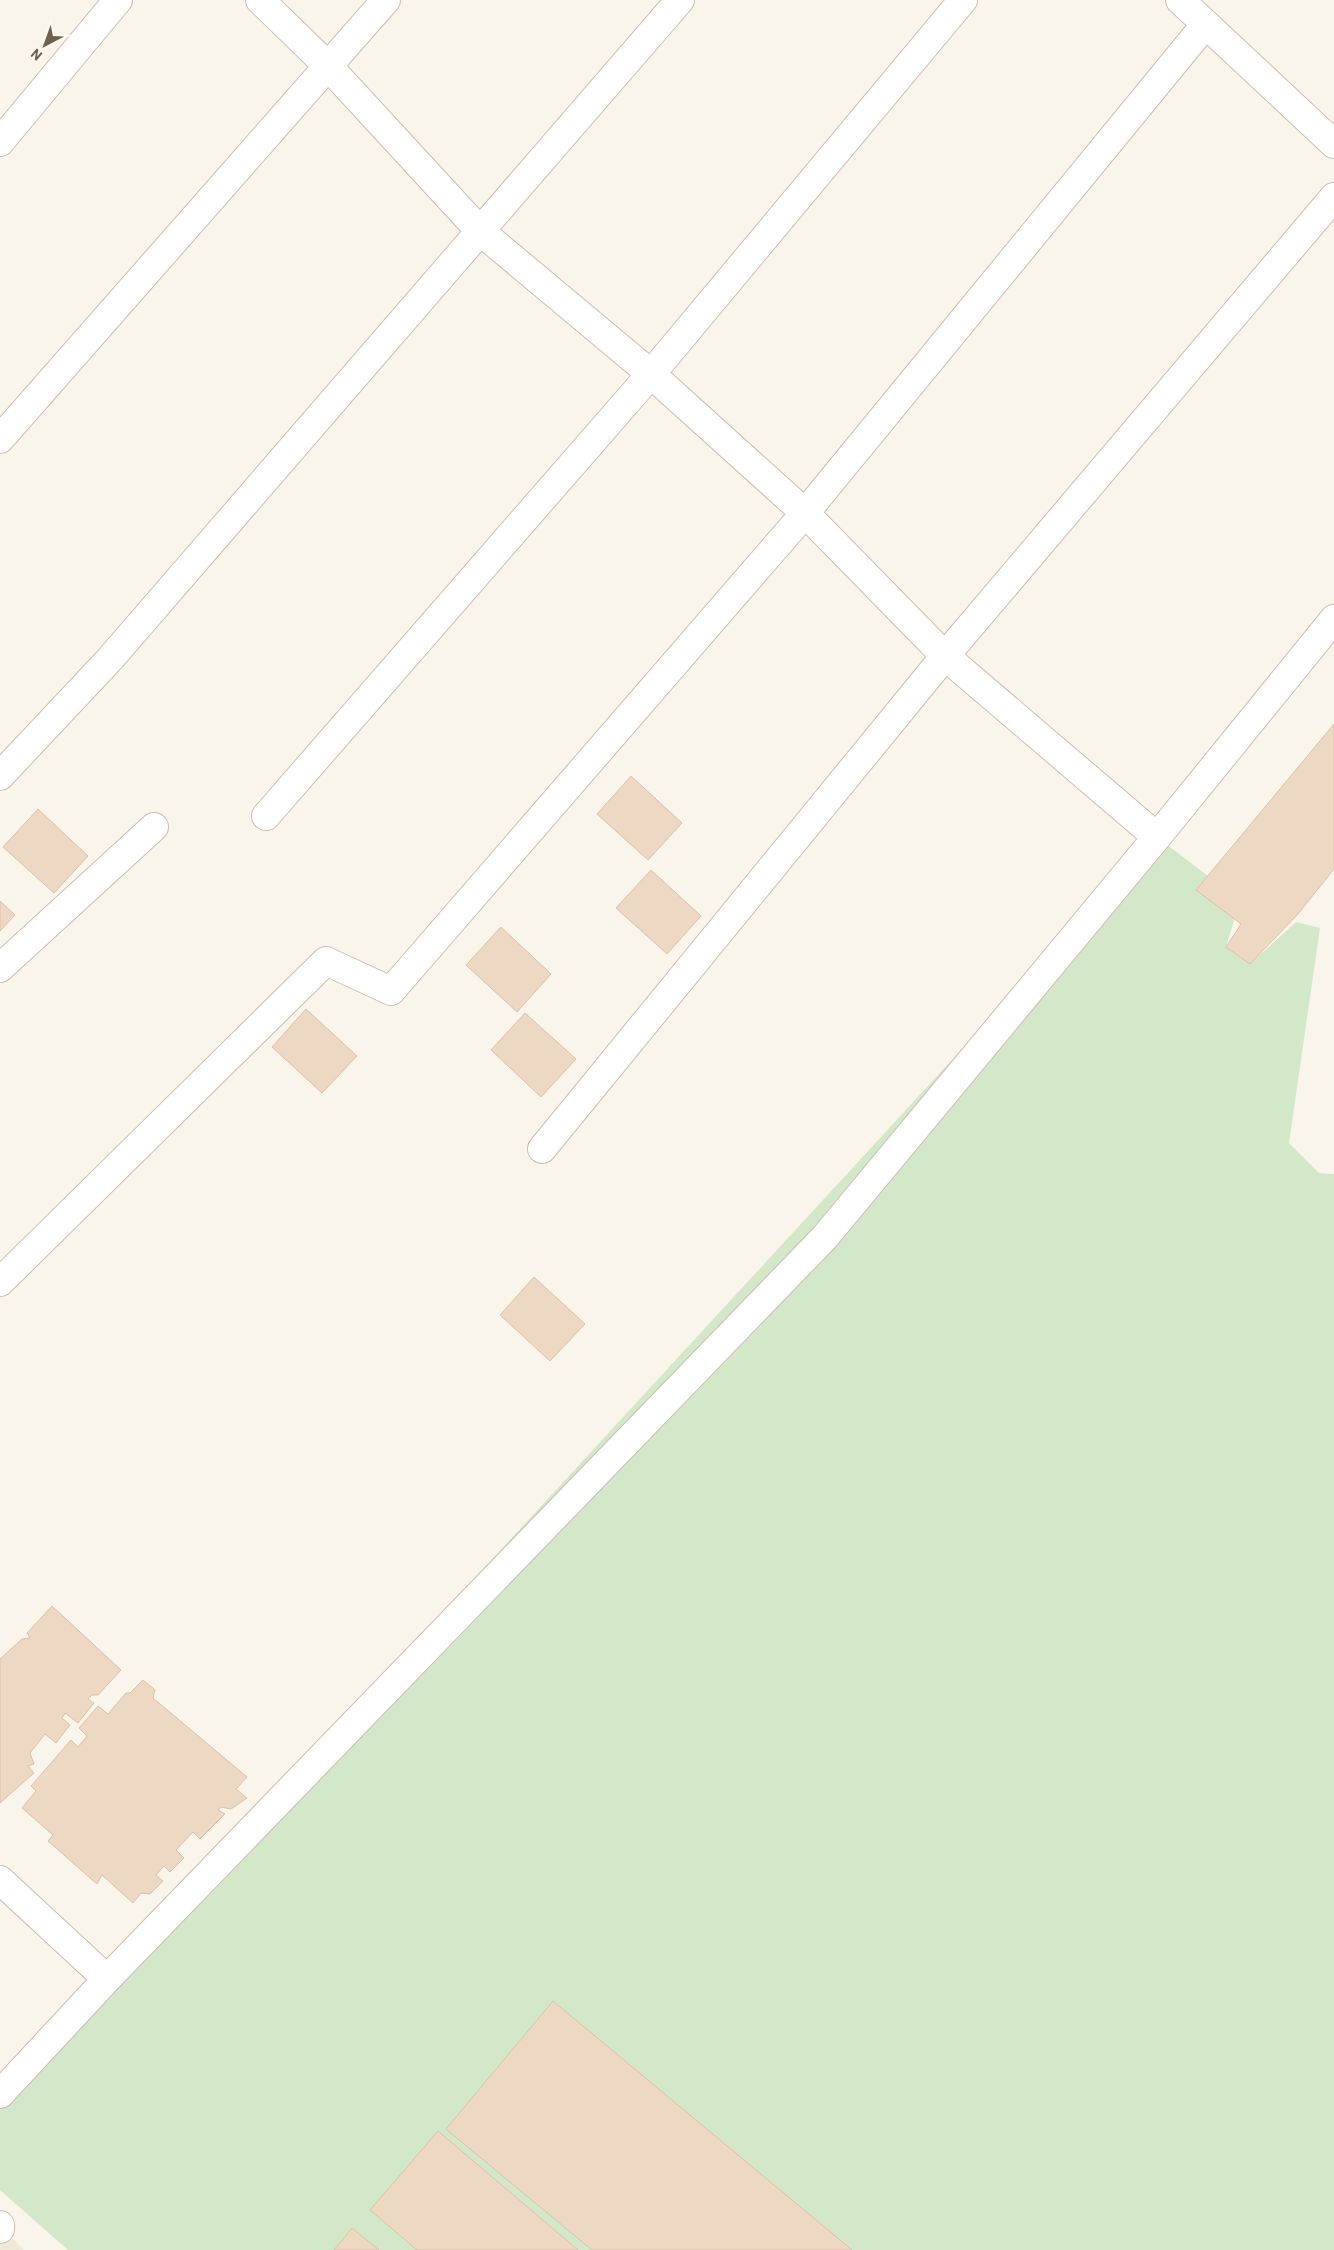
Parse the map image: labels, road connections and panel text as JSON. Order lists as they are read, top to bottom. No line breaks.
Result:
{"north":"bottom left"}
